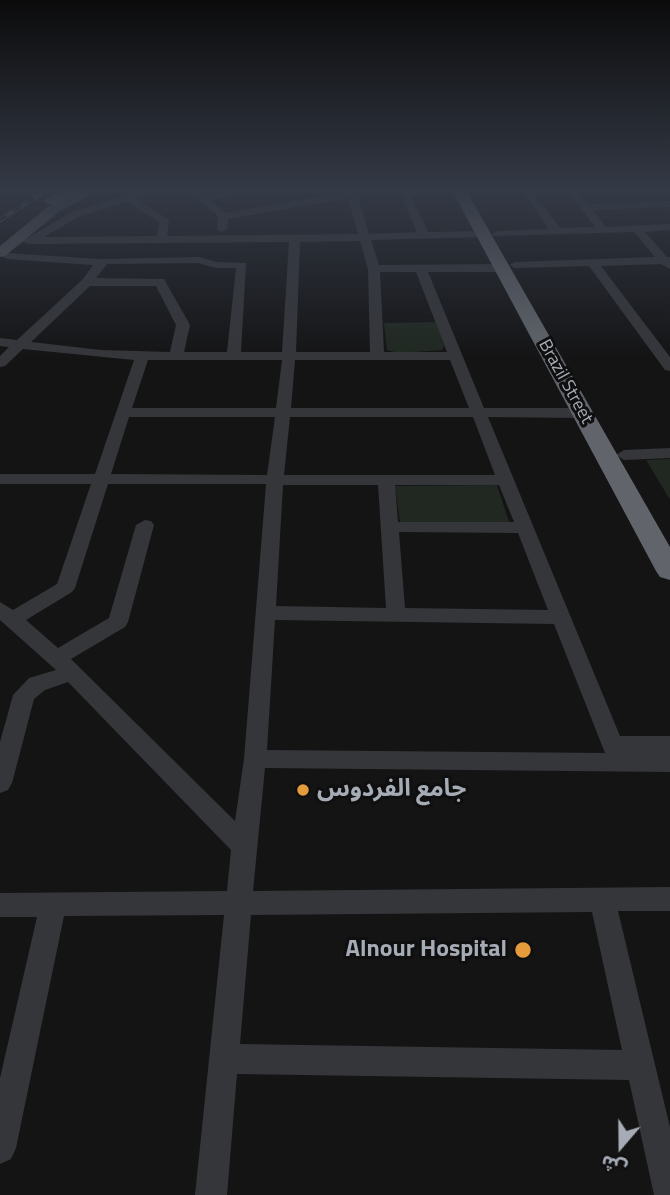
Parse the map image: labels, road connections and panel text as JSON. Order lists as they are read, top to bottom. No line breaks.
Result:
{"streets":{"highway":["Brazil Street"]},"places":["جامع الفردوس","Alnour Hospital"],"north":"bottom"}
